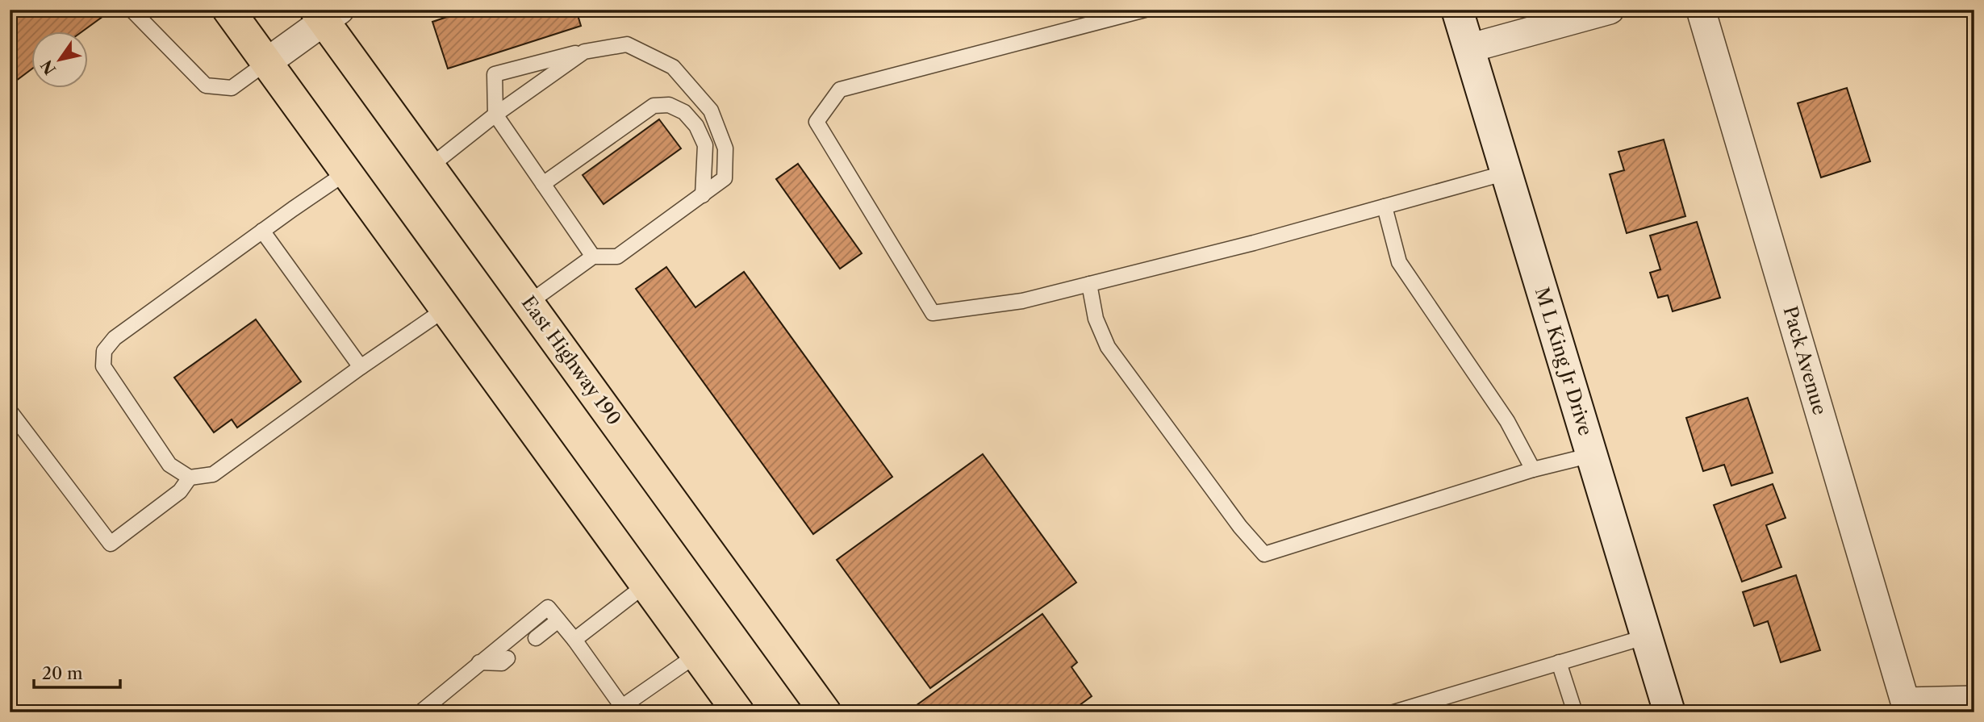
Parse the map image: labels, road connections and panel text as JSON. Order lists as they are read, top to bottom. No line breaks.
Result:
{"streets":{"main road":["East Highway 190"],"street":["Pack Avenue","M L King Jr Drive"]},"scale_bar":"20 m","north":"bottom left"}
